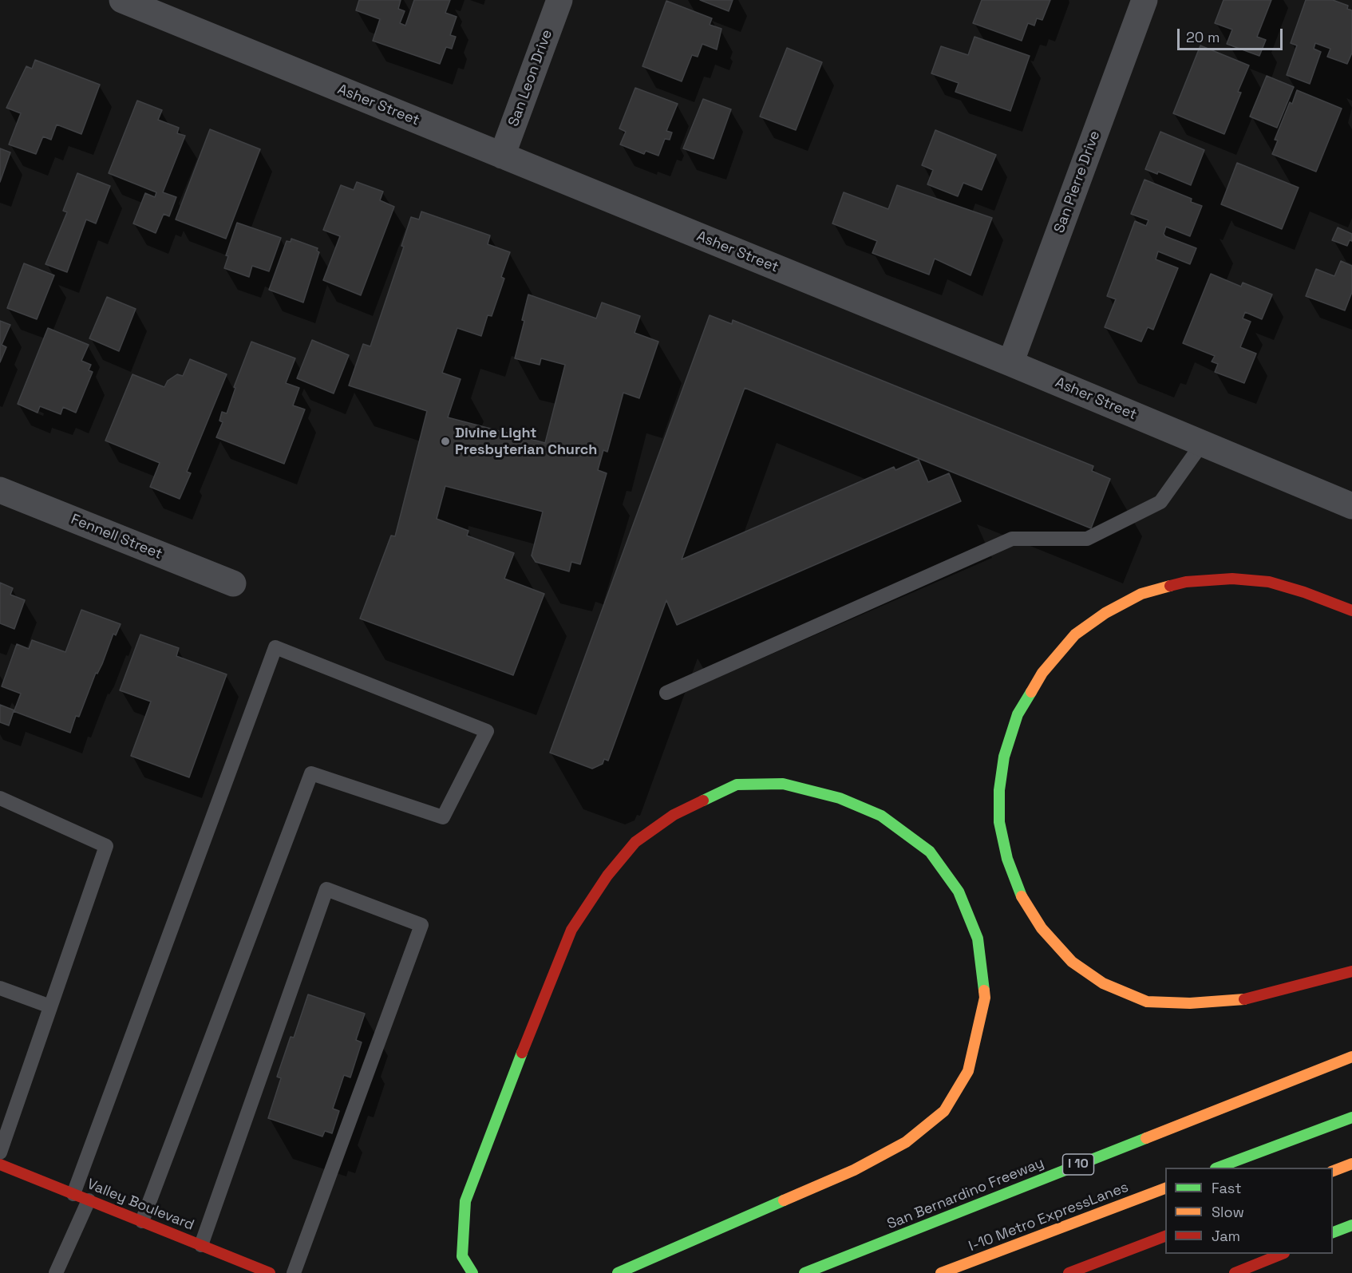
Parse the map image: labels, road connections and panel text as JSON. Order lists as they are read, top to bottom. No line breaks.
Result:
{"streets":{"main road":["I 10","San Bernardino Freeway","Valley Boulevard","I-10 Metro ExpressLanes"],"street":["San Leon Drive","Asher Street","San Pierre Drive","Fennell Street"]},"crossings":[["San Leon Drive","Asher Street"],["Asher Street","San Pierre Drive"]],"places":["Divine Light Presbyterian Church"],"legend":["Fast","Slow","Jam"],"scale_bar":"20 m"}
